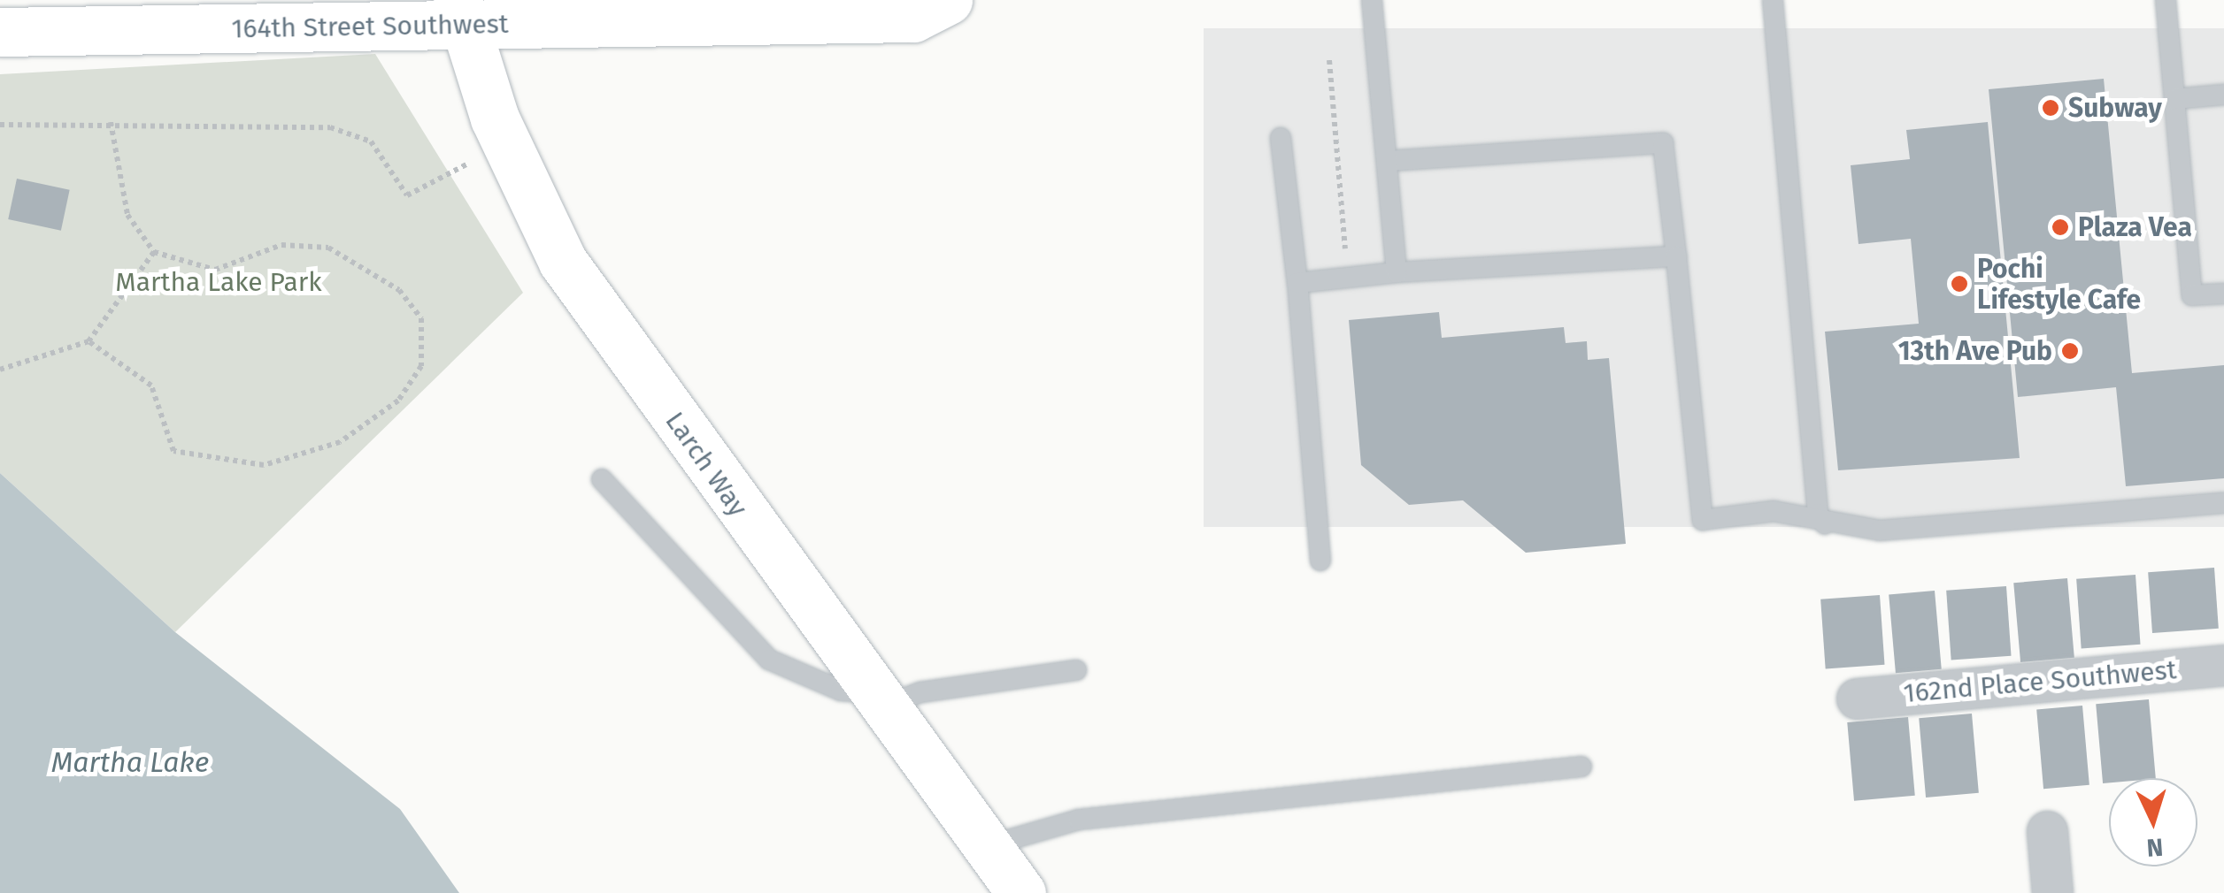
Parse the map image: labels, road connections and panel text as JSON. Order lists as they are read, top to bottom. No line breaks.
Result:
{"streets":{"street":["164th Street Southwest","Larch Way","162nd Place Southwest"]},"crossings":[["164th Street Southwest","Larch Way"]],"water":["Martha Lake"],"parks":["Martha Lake Park"],"places":["Subway","Plaza Vea","Pochi Lifestyle Cafe","13th Ave Pub"],"north":"bottom"}
